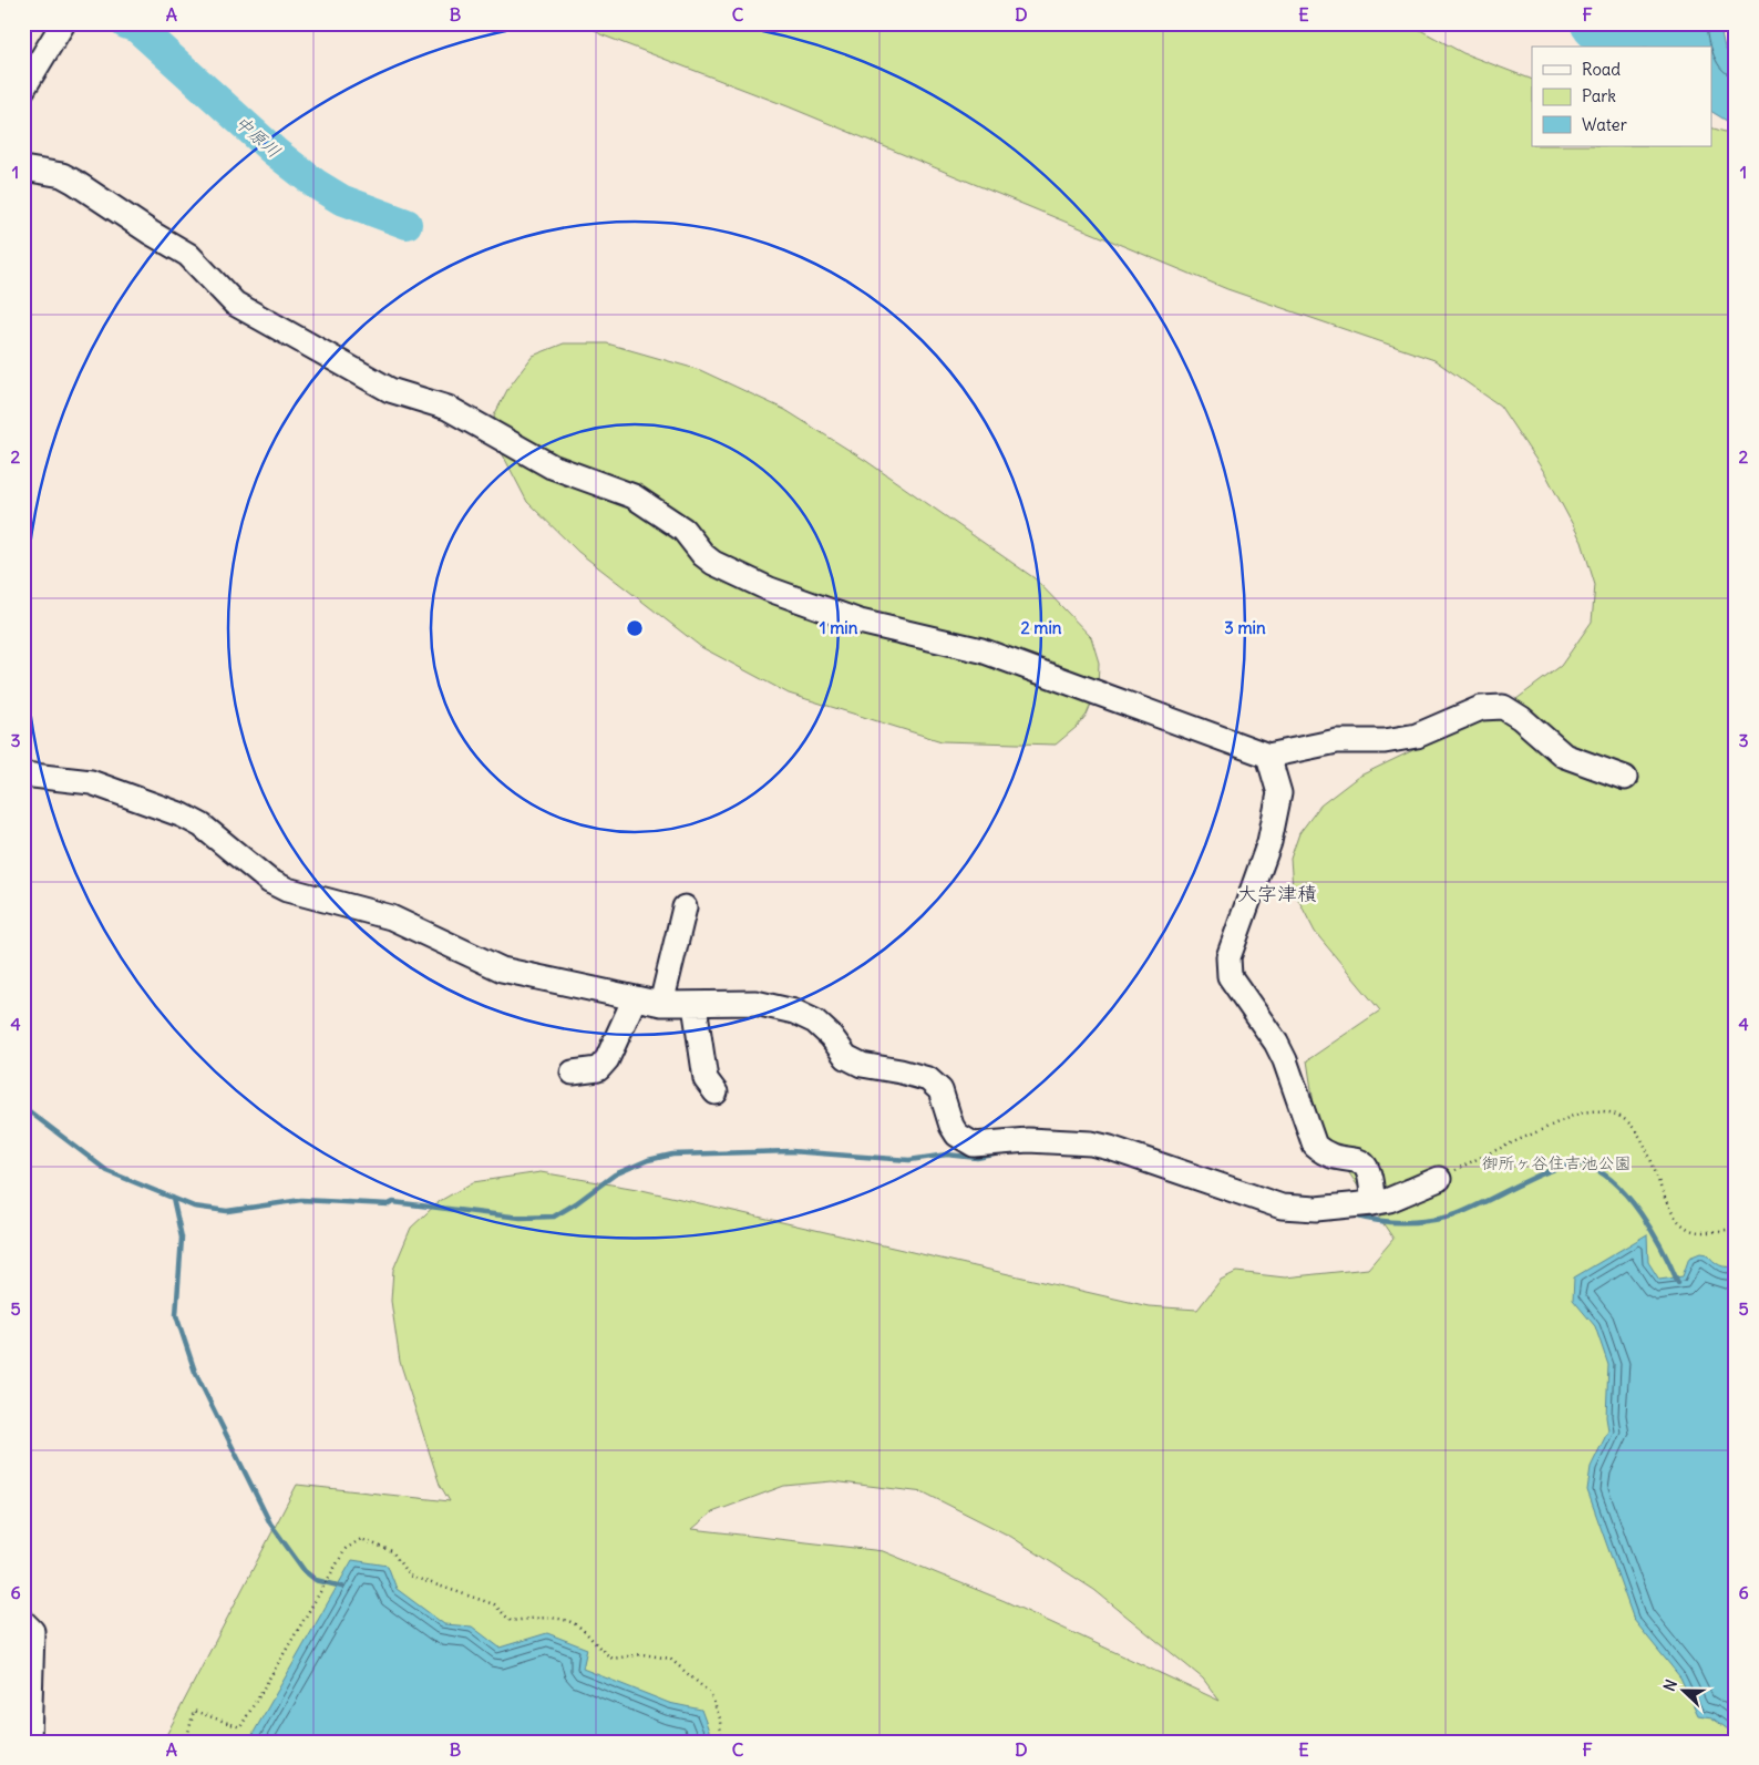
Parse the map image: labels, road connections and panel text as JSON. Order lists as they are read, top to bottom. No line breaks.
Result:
{"districts":["大字津積"],"water":["中原川"],"parks":["御所ヶ谷住吉池公園"],"legend":["Road","Park","Water"],"north":"left","grid":{"columns":["A","B","C","D","E","F"],"rows":["1","2","3","4","5","6"]},"rings":["1 min","2 min","3 min"]}
